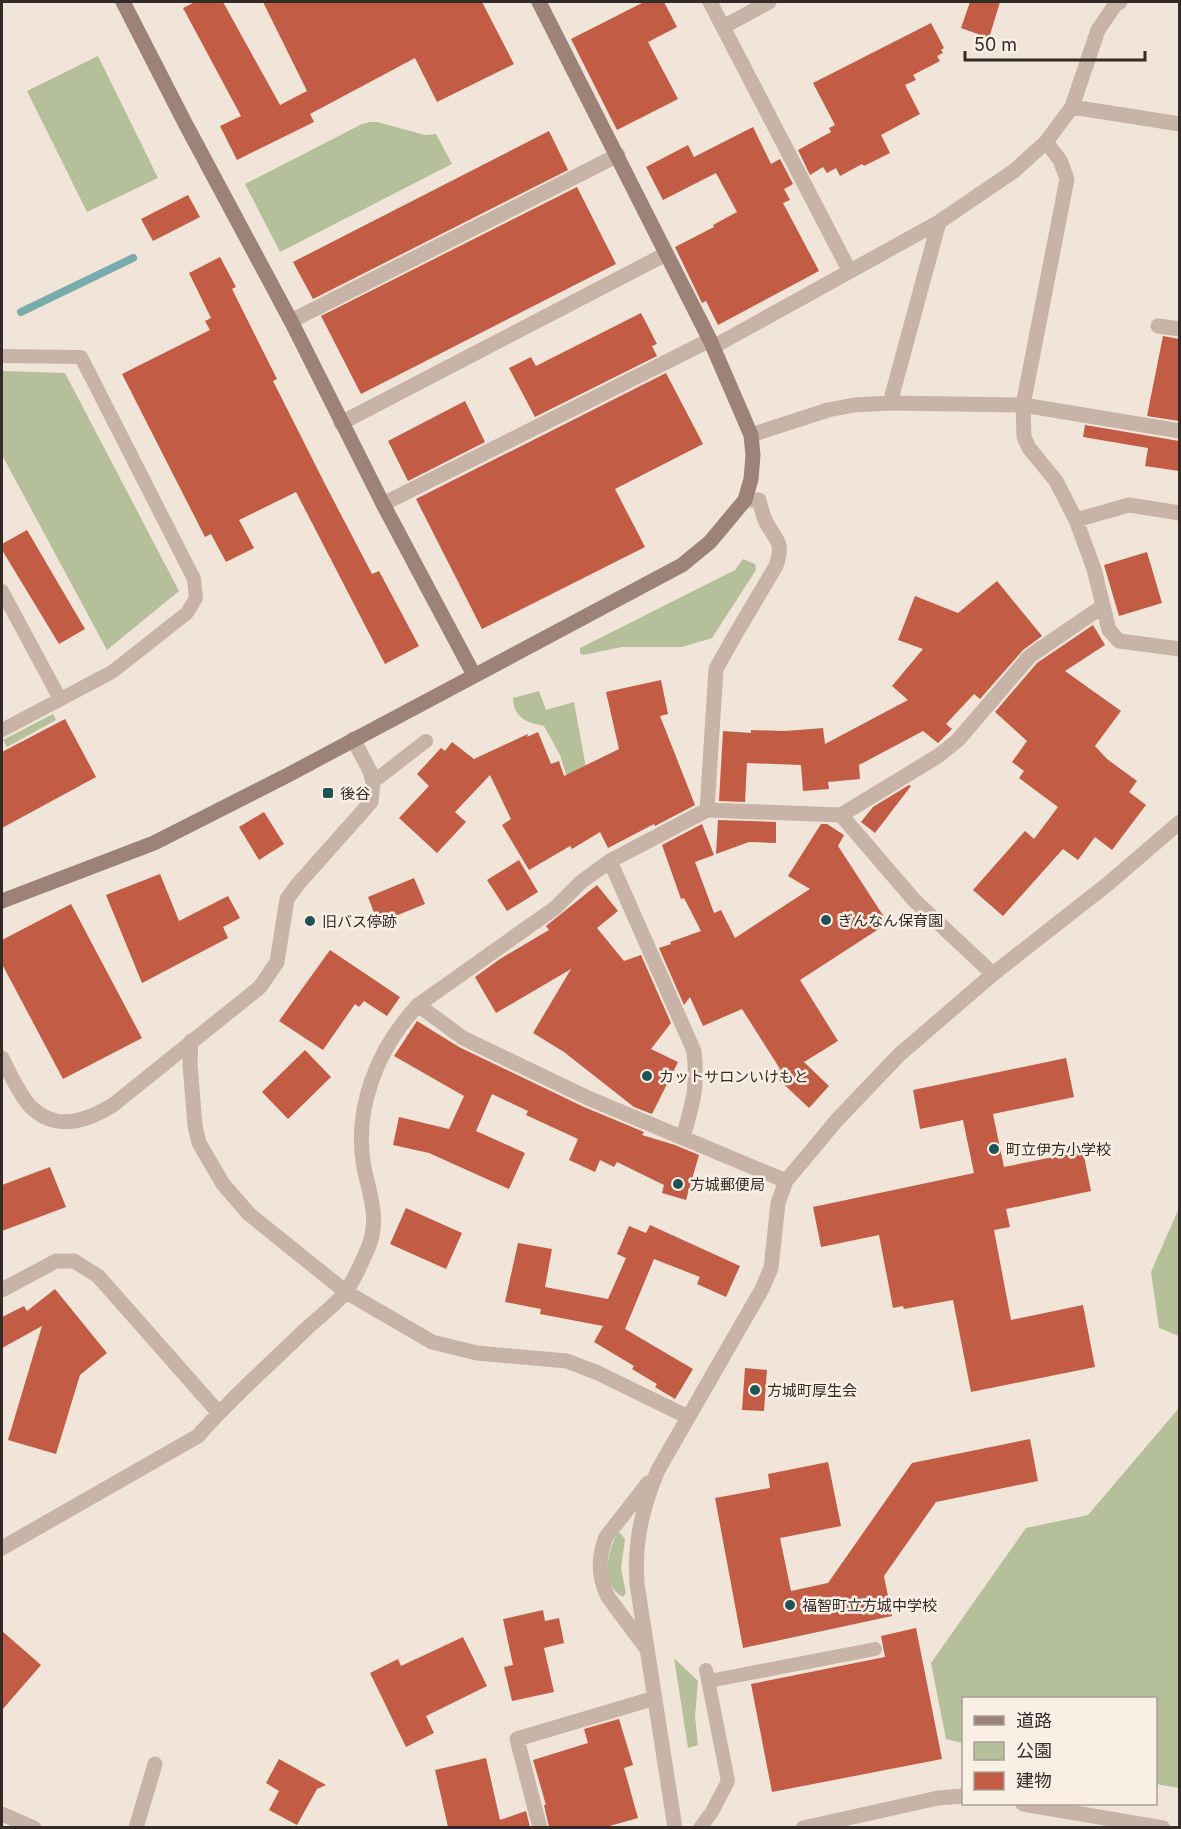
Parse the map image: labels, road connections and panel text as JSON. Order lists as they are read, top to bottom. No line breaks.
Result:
{"places":{"transit":["後谷"],"other":["ぎんなん保育園","旧バス停跡","カットサロンいけもと","町立伊方小学校","方城郵便局","方城町厚生会","福智町立方城中学校"]},"legend":["道路","公園","建物"],"scale_bar":"50 m"}
